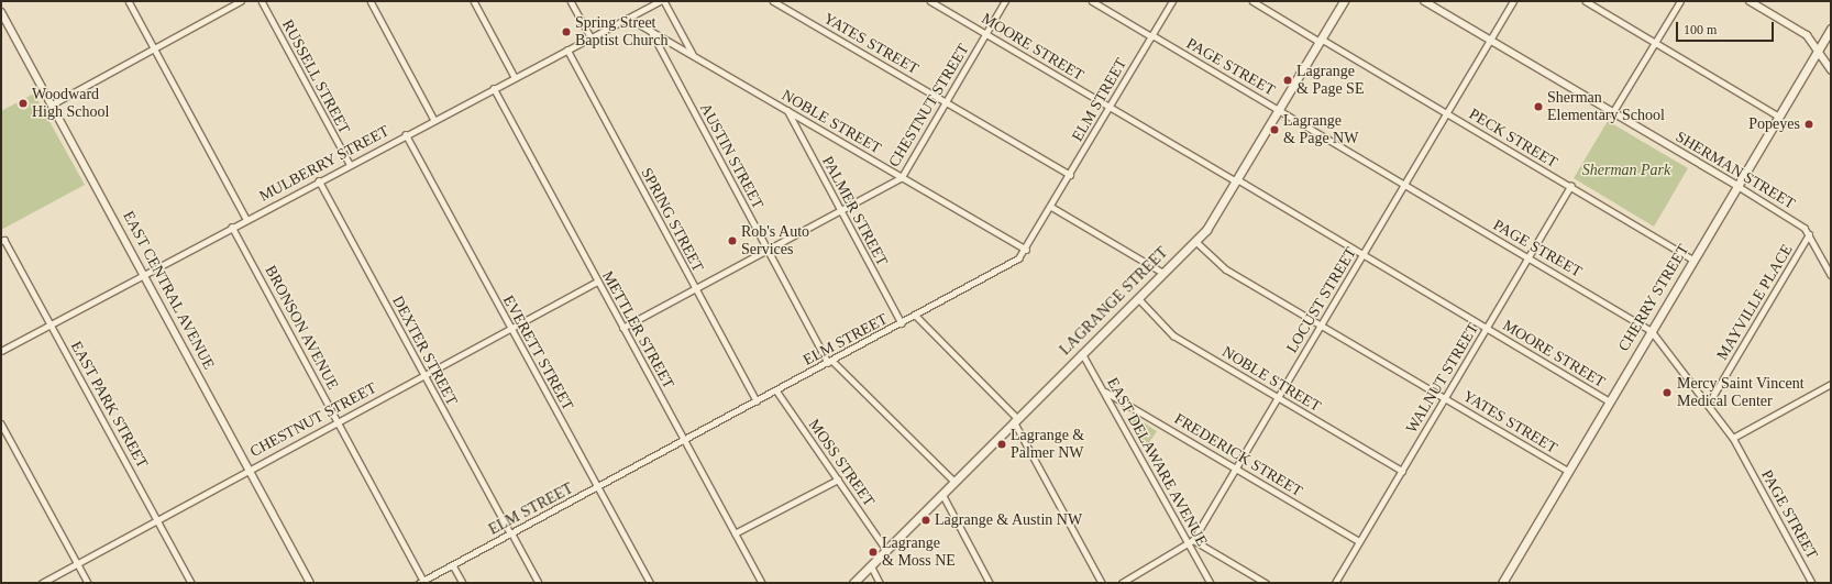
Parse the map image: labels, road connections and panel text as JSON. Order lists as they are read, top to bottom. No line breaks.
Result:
{"streets":{"main road":["CHERRY STREET","LAGRANGE STREET"],"street":["YATES STREET","MOORE STREET","PAGE STREET","RUSSELL STREET","ELM STREET","CHESTNUT STREET","NOBLE STREET","PECK STREET","AUSTIN STREET","MULBERRY STREET","SHERMAN STREET","PALMER STREET","SPRING STREET","EAST CENTRAL AVENUE","LOCUST STREET","MAYVILLE PLACE","BRONSON AVENUE","METTLER STREET","DEXTER STREET","EVERETT STREET","WALNUT STREET","EAST PARK STREET","FREDERICK STREET","EAST DELAWARE AVENUE","MOSS STREET"]},"crossings":[["YATES STREET","ELM STREET"],["YATES STREET","CHESTNUT STREET"],["YATES STREET","CHERRY STREET"],["YATES STREET","LOCUST STREET"],["YATES STREET","LAGRANGE STREET"],["YATES STREET","WALNUT STREET"],["MOORE STREET","ELM STREET"],["MOORE STREET","CHESTNUT STREET"],["MOORE STREET","CHERRY STREET"],["MOORE STREET","LOCUST STREET"],["MOORE STREET","LAGRANGE STREET"],["MOORE STREET","WALNUT STREET"],["PAGE STREET","ELM STREET"],["PAGE STREET","CHERRY STREET"],["PAGE STREET","LOCUST STREET"],["PAGE STREET","LAGRANGE STREET"],["PAGE STREET","MAYVILLE PLACE"],["PAGE STREET","WALNUT STREET"],["RUSSELL STREET","MULBERRY STREET"],["ELM STREET","NOBLE STREET"],["ELM STREET","AUSTIN STREET"],["ELM STREET","PALMER STREET"],["ELM STREET","SPRING STREET"],["ELM STREET","BRONSON AVENUE"],["ELM STREET","METTLER STREET"],["ELM STREET","DEXTER STREET"],["ELM STREET","EVERETT STREET"],["ELM STREET","MOSS STREET"],["CHESTNUT STREET","NOBLE STREET"],["CHESTNUT STREET","AUSTIN STREET"],["CHESTNUT STREET","PALMER STREET"],["CHESTNUT STREET","SPRING STREET"],["CHESTNUT STREET","EAST CENTRAL AVENUE"],["CHESTNUT STREET","BRONSON AVENUE"],["CHESTNUT STREET","METTLER STREET"],["CHESTNUT STREET","DEXTER STREET"],["CHESTNUT STREET","EVERETT STREET"],["CHESTNUT STREET","EAST PARK STREET"],["NOBLE STREET","AUSTIN STREET"],["NOBLE STREET","MULBERRY STREET"],["NOBLE STREET","PALMER STREET"],["NOBLE STREET","LOCUST STREET"],["NOBLE STREET","LAGRANGE STREET"],["NOBLE STREET","WALNUT STREET"],["PECK STREET","CHERRY STREET"],["PECK STREET","LOCUST STREET"],["PECK STREET","LAGRANGE STREET"],["PECK STREET","WALNUT STREET"],["AUSTIN STREET","LAGRANGE STREET"],["MULBERRY STREET","SPRING STREET"],["MULBERRY STREET","EAST CENTRAL AVENUE"],["MULBERRY STREET","BRONSON AVENUE"],["MULBERRY STREET","METTLER STREET"],["MULBERRY STREET","DEXTER STREET"],["MULBERRY STREET","EVERETT STREET"],["MULBERRY STREET","EAST PARK STREET"],["SHERMAN STREET","CHERRY STREET"],["SHERMAN STREET","LOCUST STREET"],["SHERMAN STREET","MAYVILLE PLACE"],["LOCUST STREET","FREDERICK STREET"],["LOCUST STREET","EAST DELAWARE AVENUE"],["LAGRANGE STREET","EAST DELAWARE AVENUE"],["LAGRANGE STREET","MOSS STREET"],["WALNUT STREET","FREDERICK STREET"],["FREDERICK STREET","EAST DELAWARE AVENUE"]],"parks":["Sherman Park"],"places":["Spring Street Baptist Church","Lagrange & Page SE","Woodward High School","Sherman Elementary School","Popeyes","Lagrange & Page NW","Rob's Auto Services","Mercy Saint Vincent Medical Center","Lagrange & Palmer NW","Lagrange & Austin NW","Lagrange & Moss NE"],"scale_bar":"100 m"}
